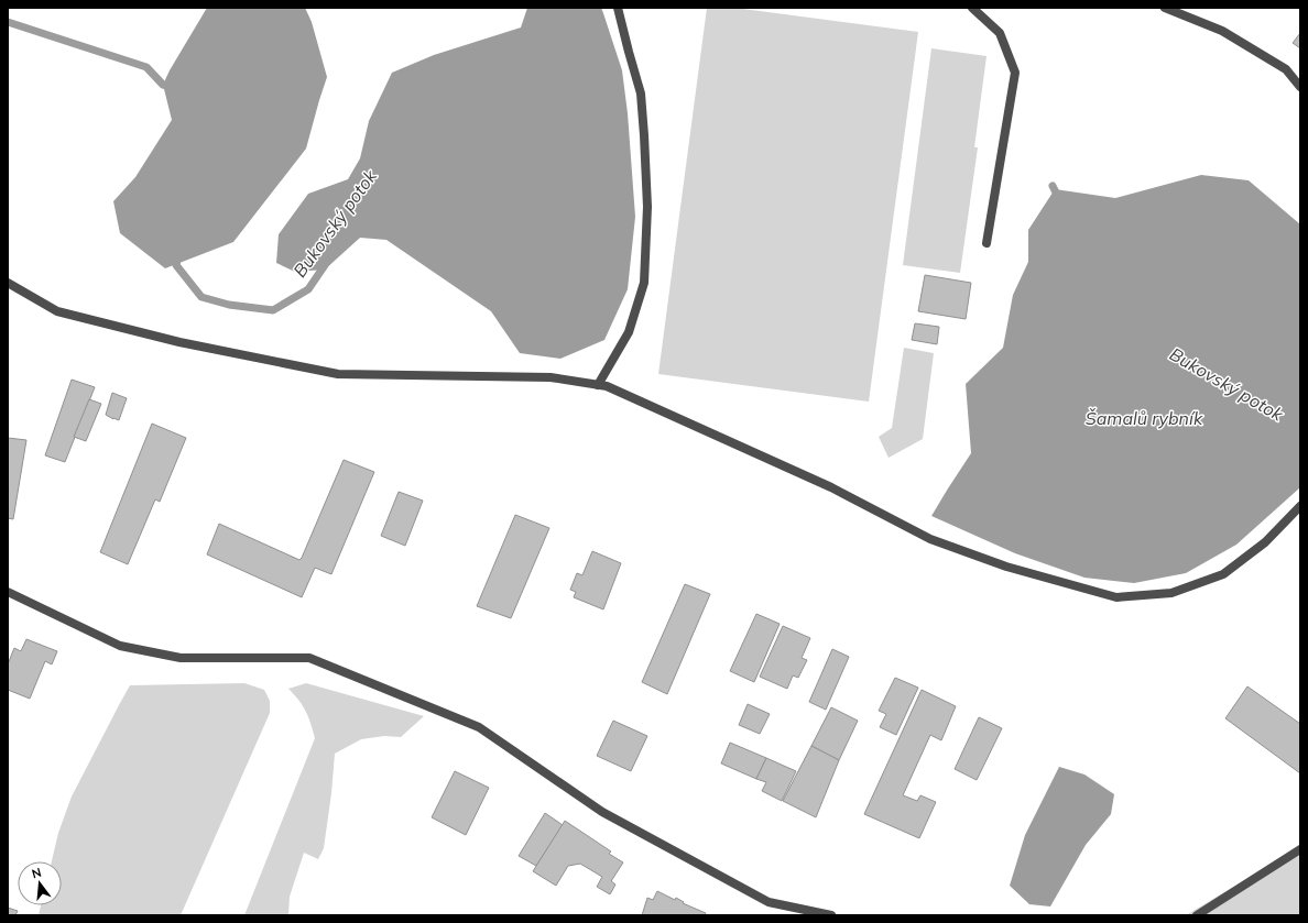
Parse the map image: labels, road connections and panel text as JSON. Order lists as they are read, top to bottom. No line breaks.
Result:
{"water":["Bukovský potok","Šamalů rybník"],"north":"top"}
